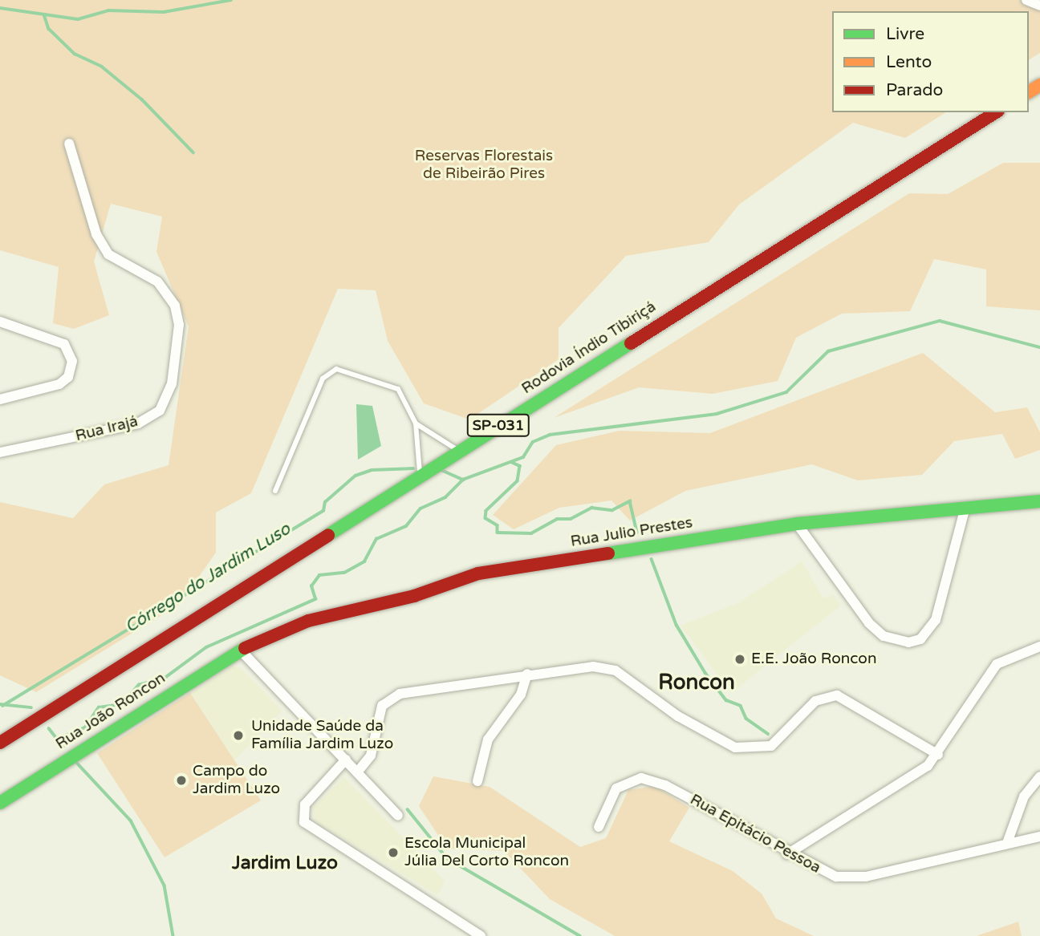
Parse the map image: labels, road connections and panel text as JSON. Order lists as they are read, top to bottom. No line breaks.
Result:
{"streets":{"main road":["Rodovia Índio Tibiriçá","SP-031","Rua Julio Prestes","Rua João Roncon"],"street":["Rua Irajá","Rua Epitácio Pessoa"]},"crossings":[["Rua Julio Prestes","Rua João Roncon"]],"districts":["Roncon","Jardim Luzo"],"water":["Córrego do Jardim Luso"],"parks":["Reservas Florestais de Ribeirão Pires"],"places":["E.E. João Roncon","Unidade Saúde da Família Jardim Luzo","Campo do Jardim Luzo","Escola Municipal Júlia Del Corto Roncon"],"legend":["Livre","Lento","Parado"]}
